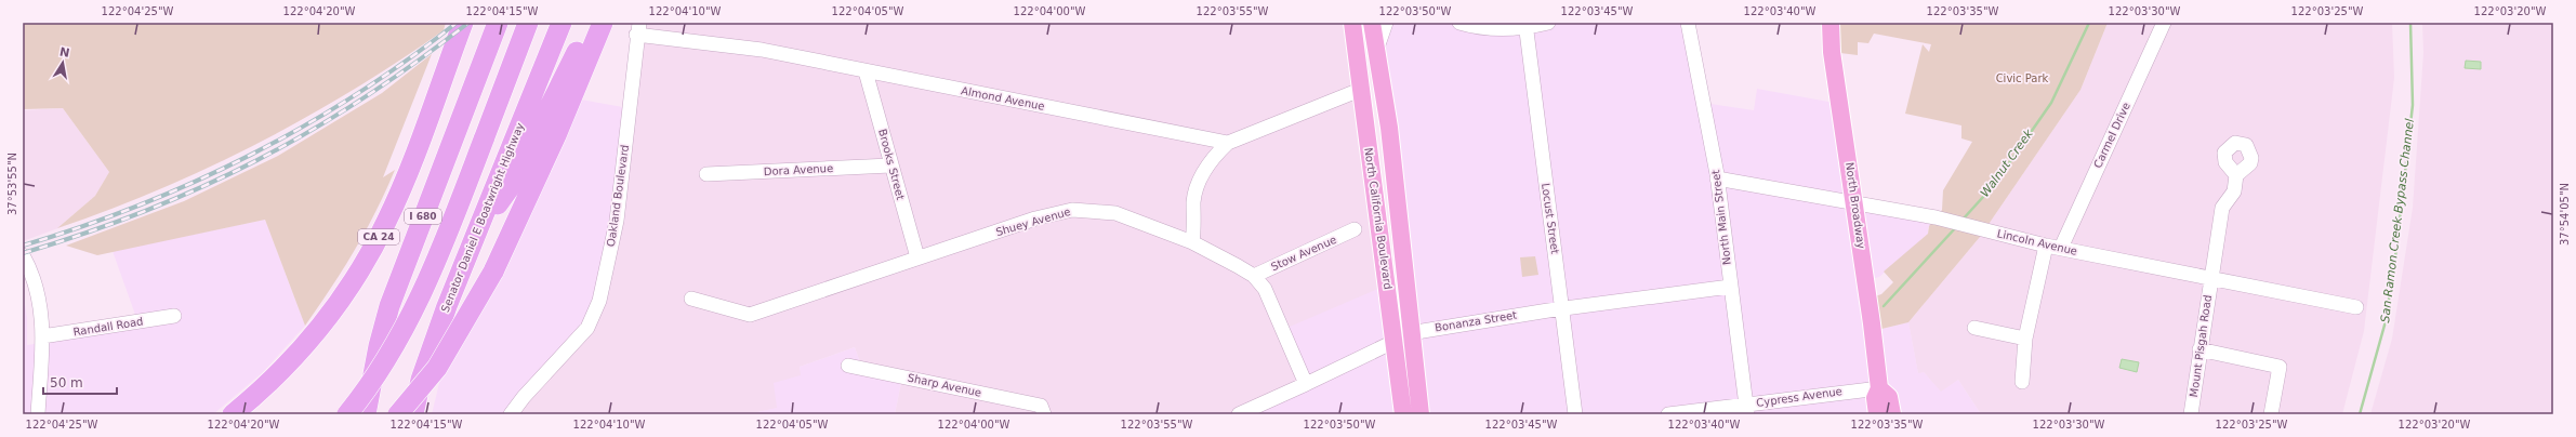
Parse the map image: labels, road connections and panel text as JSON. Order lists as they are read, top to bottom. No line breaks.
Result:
{"streets":{"highway":["I 680","Senator Daniel E Boatwright Highway","CA 24"],"main road":["North Broadway","North California Boulevard"],"street":["Almond Avenue","Carmel Drive","Brooks Street","Dora Avenue","Oakland Boulevard","North Main Street","Locust Street","Shuey Avenue","Lincoln Avenue","Stow Avenue","Bonanza Street","Randall Road","Mount Pisgah Road","Sharp Avenue","Cypress Avenue"]},"crossings":[["Almond Avenue","Brooks Street"],["Almond Avenue","Oakland Boulevard"],["Carmel Drive","Lincoln Avenue"],["Brooks Street","Dora Avenue"],["Brooks Street","Shuey Avenue"],["North Broadway","Lincoln Avenue"],["North Broadway","Cypress Avenue"],["North Main Street","Lincoln Avenue"],["North Main Street","Bonanza Street"],["North Main Street","Cypress Avenue"],["North California Boulevard","Bonanza Street"],["Locust Street","Bonanza Street"],["Shuey Avenue","Stow Avenue"],["Shuey Avenue","Bonanza Street"],["Lincoln Avenue","Mount Pisgah Road"]],"water":["Walnut Creek","San Ramon Creek Bypass Channel"],"parks":["Civic Park"],"scale_bar":"50 m","north":"top","coordinates":["122°04'25\"W","122°04'20\"W","122°04'15\"W","122°04'10\"W","122°04'05\"W","122°04'00\"W","122°03'55\"W","122°03'50\"W","122°03'45\"W","122°03'40\"W","122°03'35\"W","122°03'30\"W","122°03'25\"W","122°03'20\"W","37°53'55\"N","37°54'05\"N"]}
